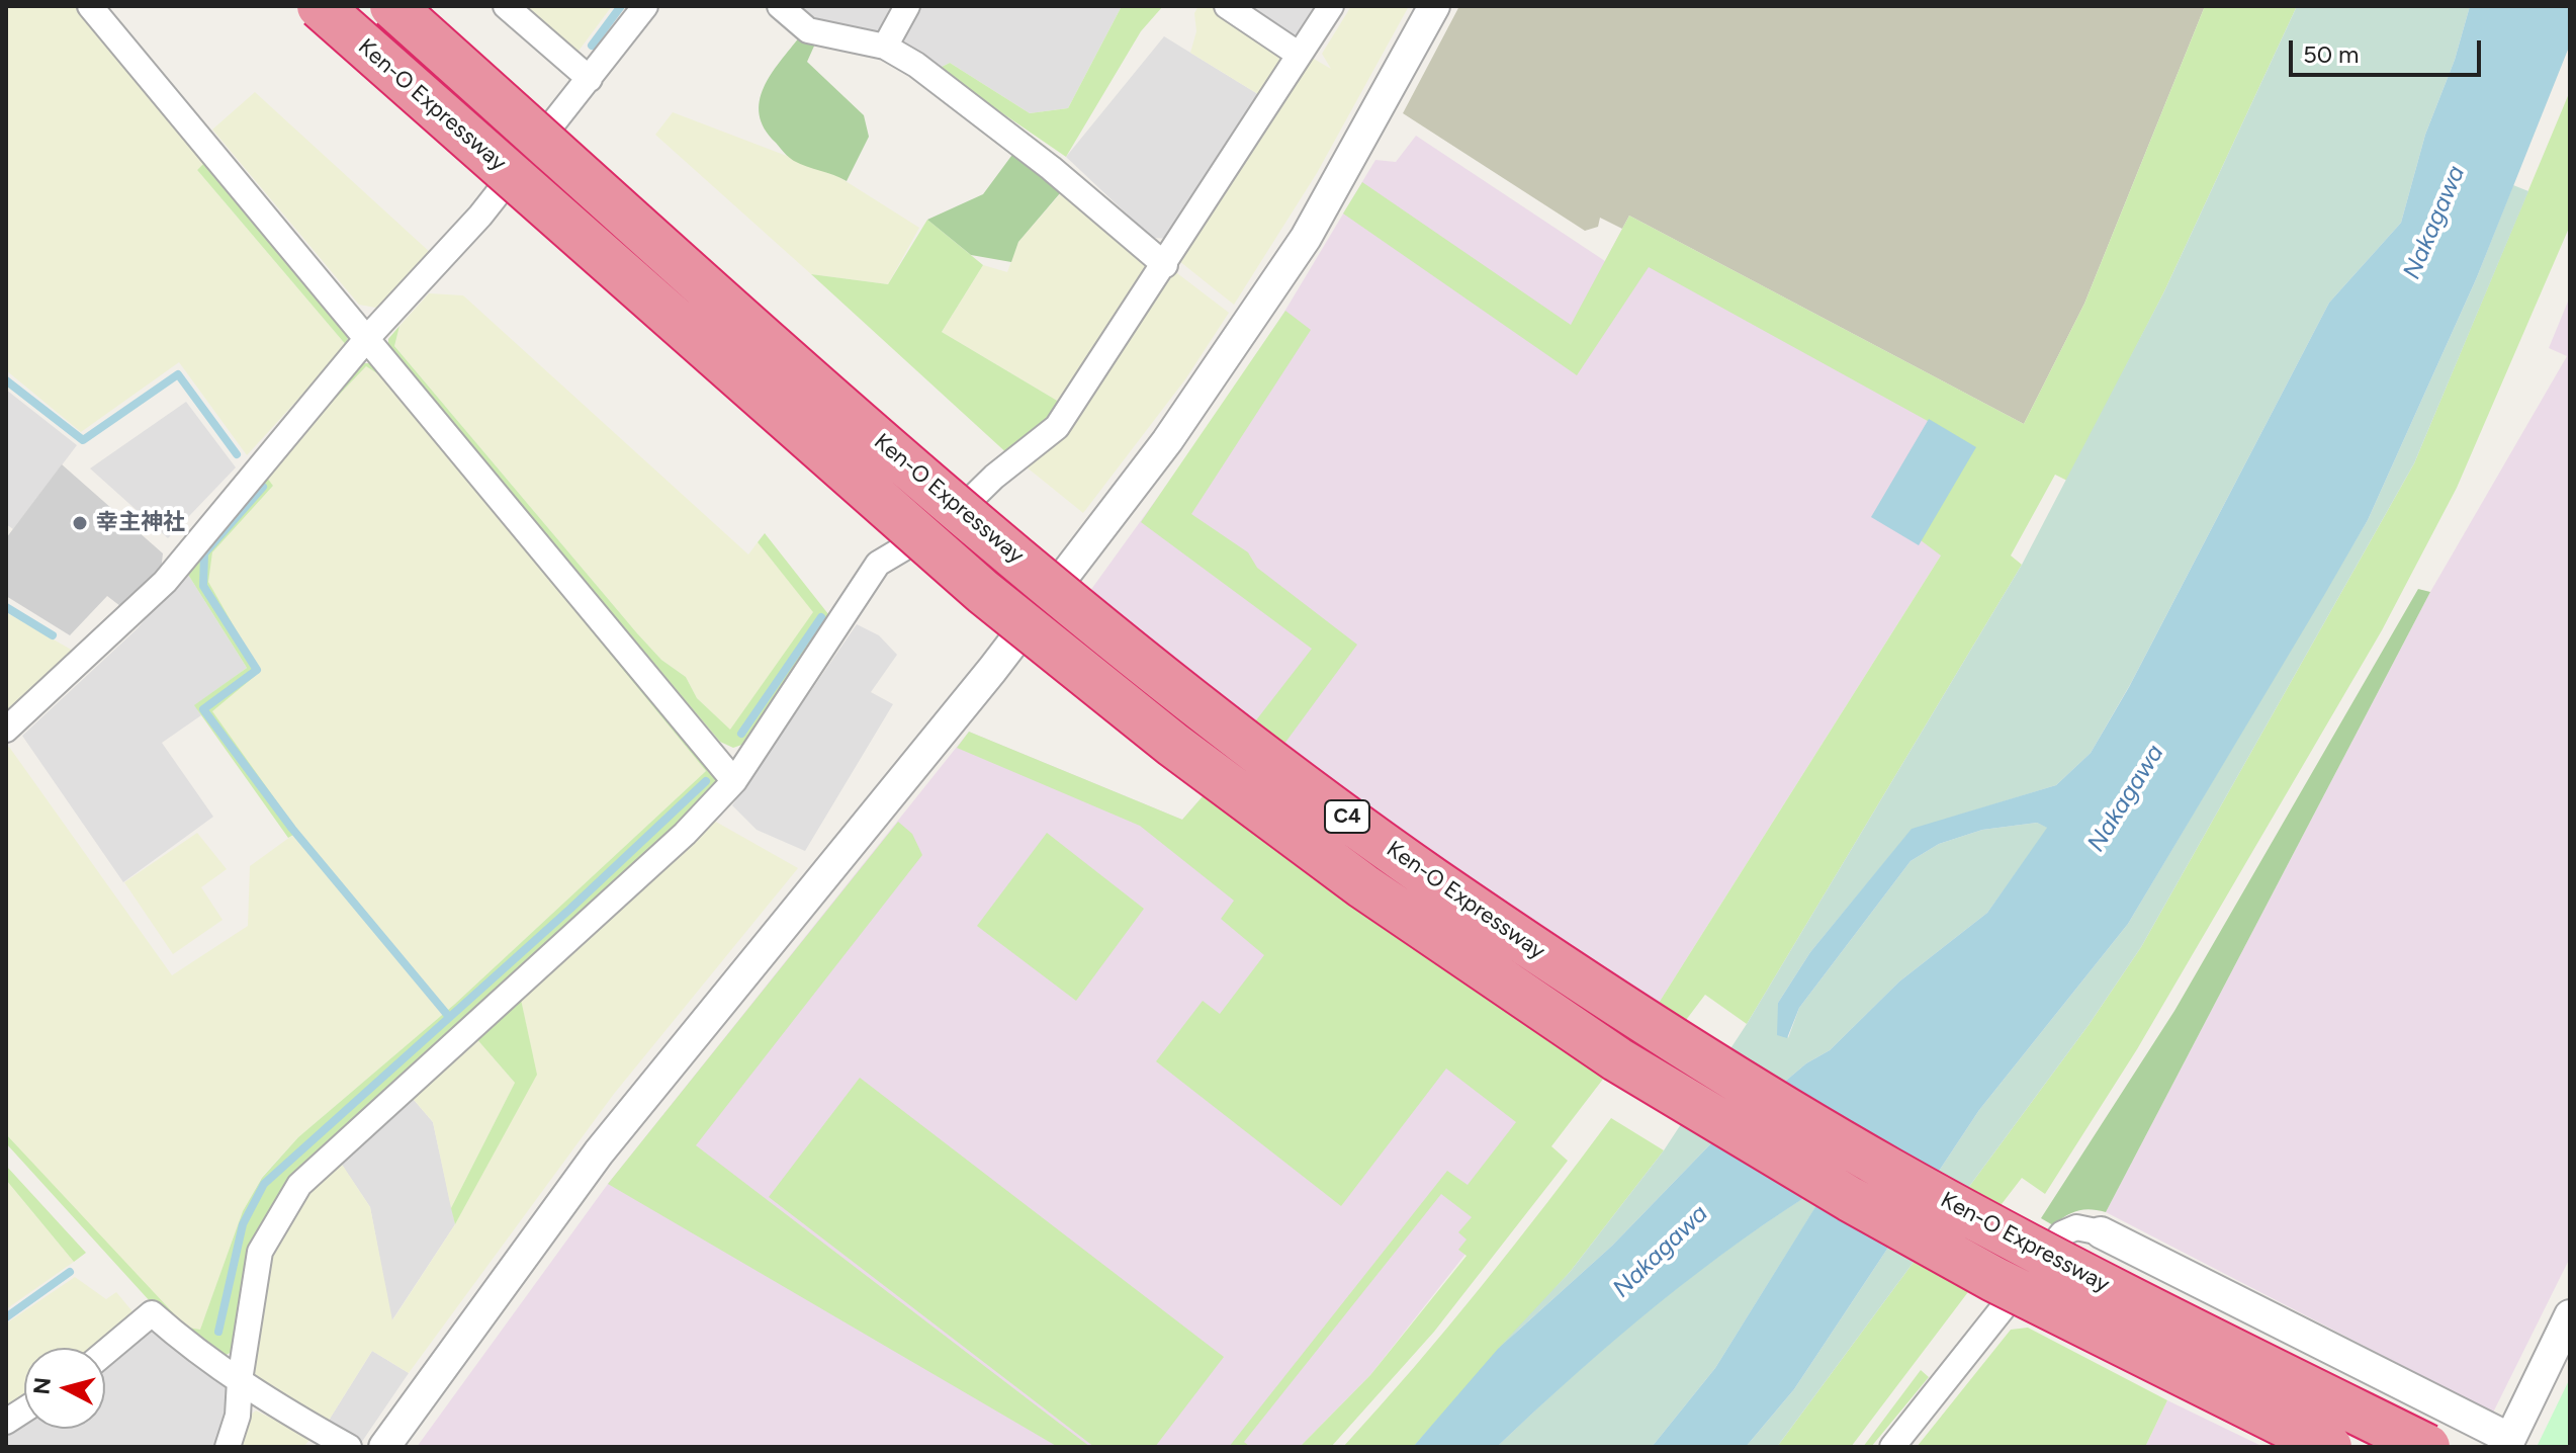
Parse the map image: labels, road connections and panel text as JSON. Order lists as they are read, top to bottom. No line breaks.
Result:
{"streets":{"highway":["Ken-O Expressway","C4"]},"water":["Nakagawa"],"places":["幸主神社"],"scale_bar":"50 m","north":"left"}
